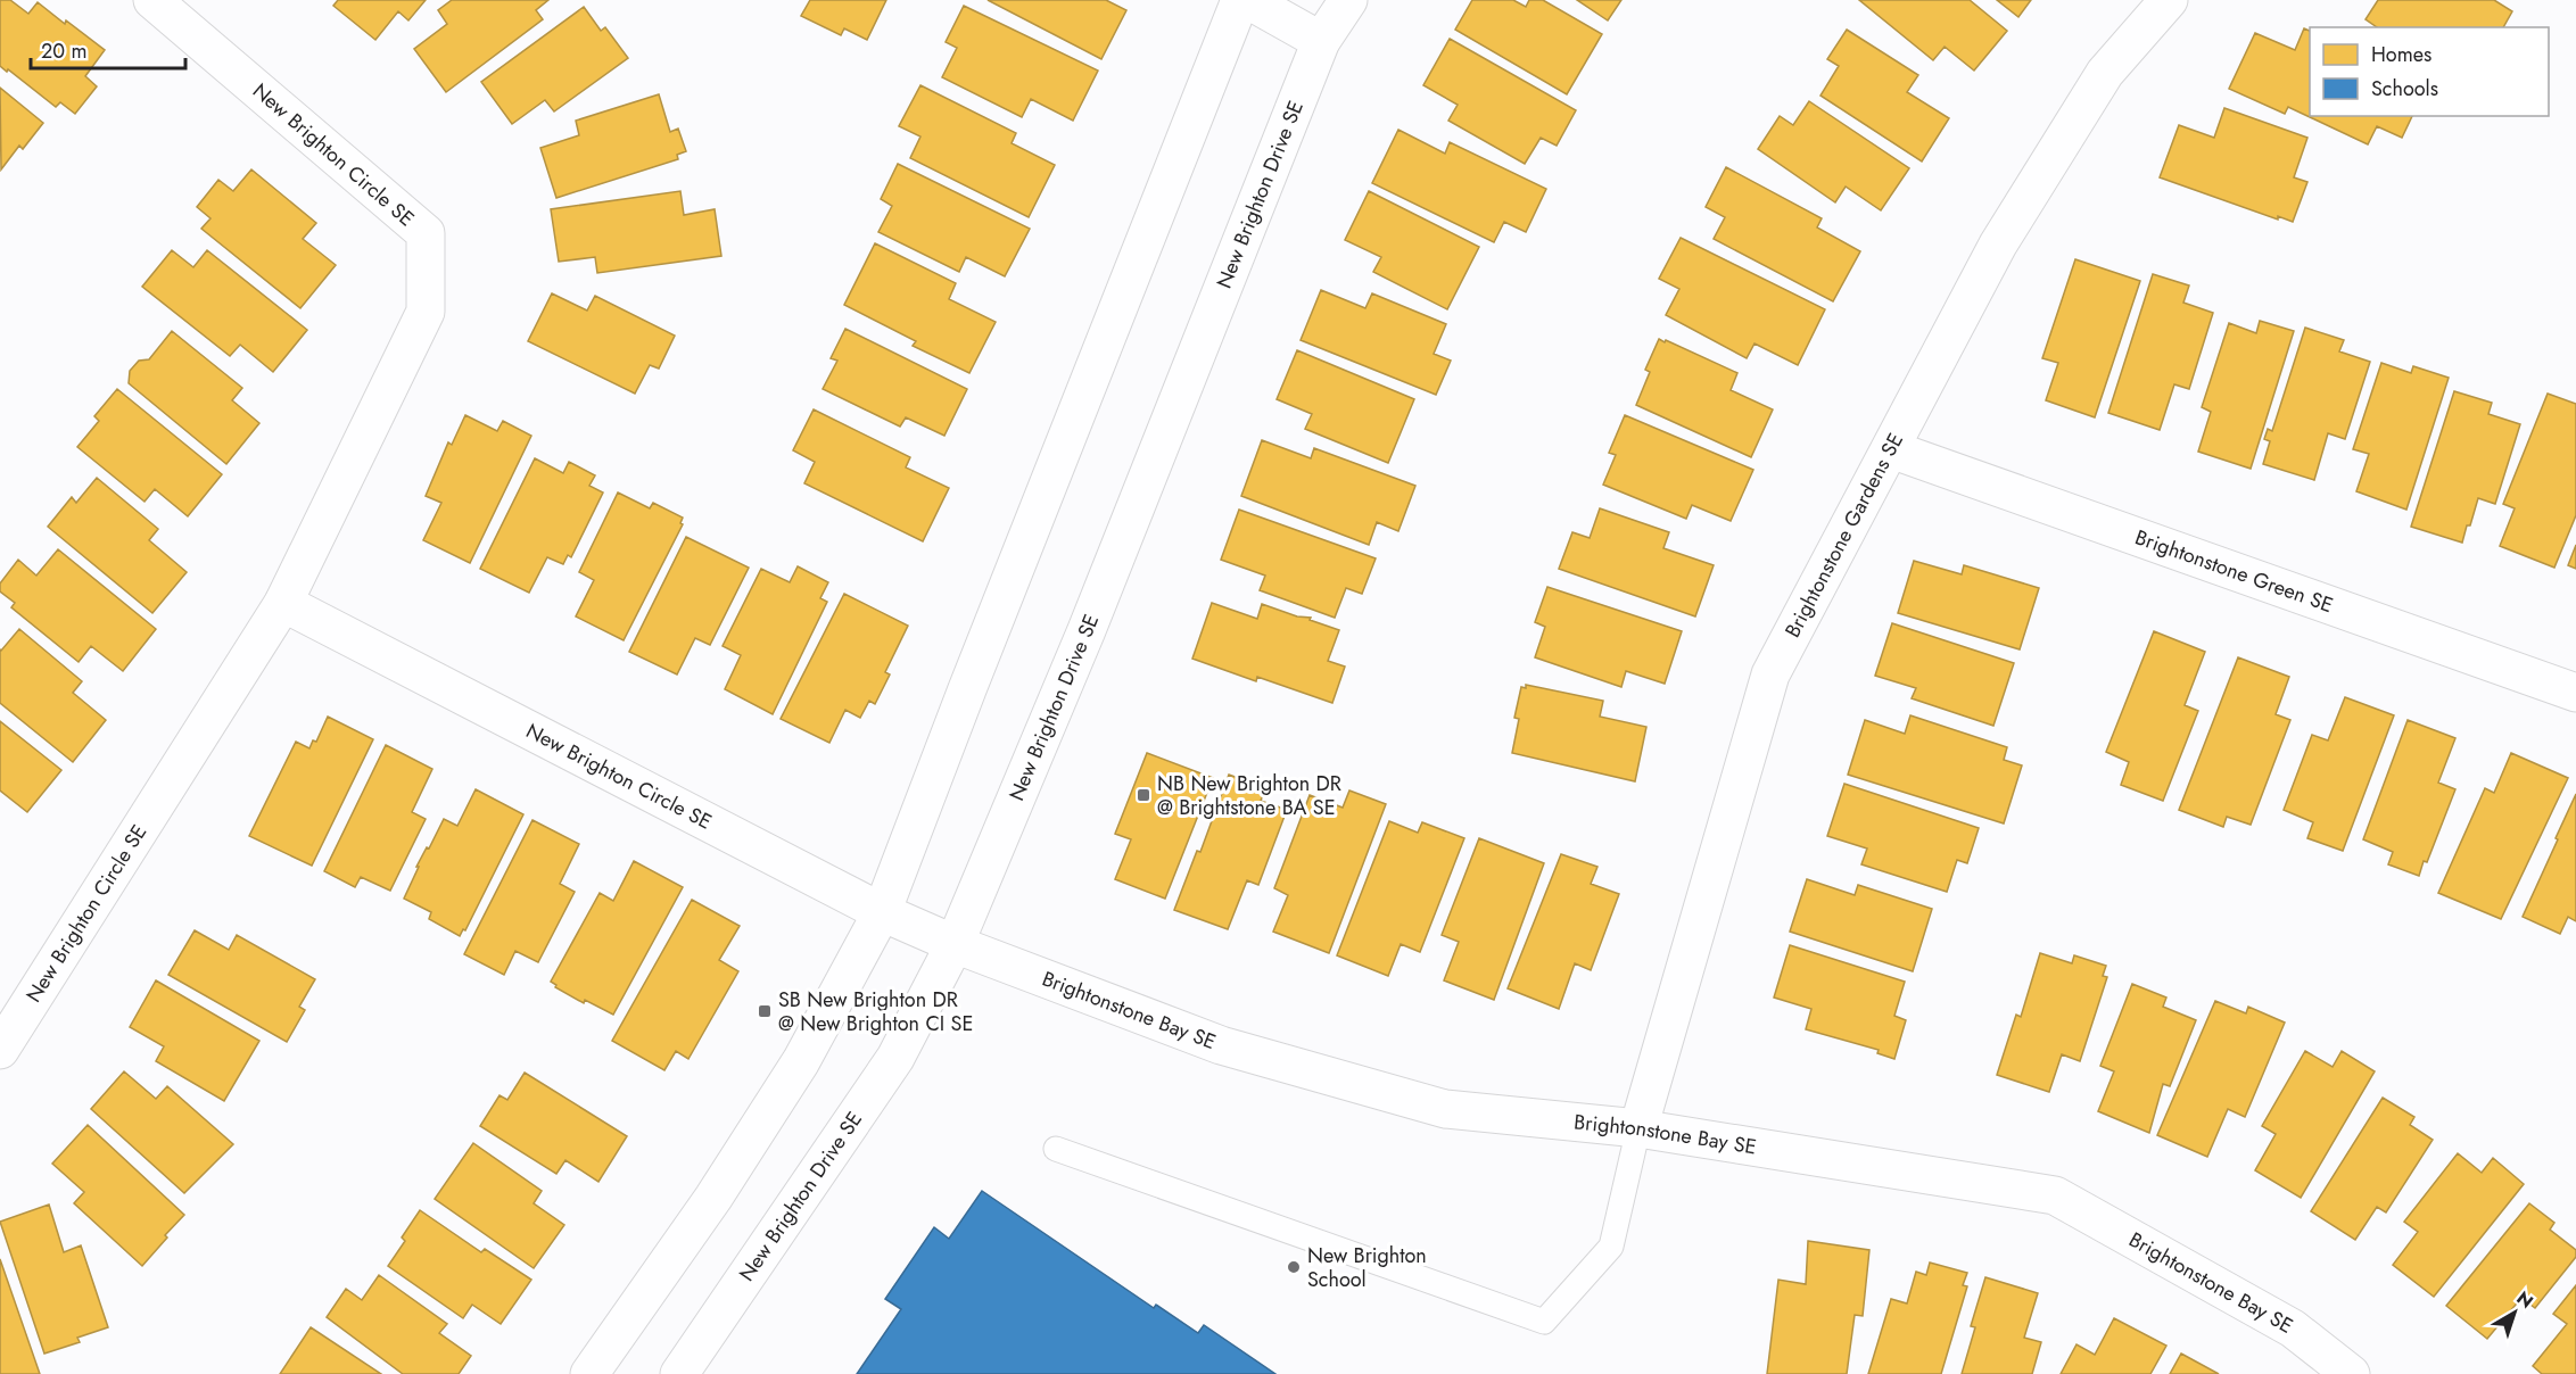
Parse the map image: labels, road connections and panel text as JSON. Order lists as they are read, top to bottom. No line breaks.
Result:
{"streets":{"street":["New Brighton Circle SE","New Brighton Drive SE","Brightonstone Gardens SE","Brightonstone Green SE","Brightonstone Bay SE"]},"crossings":[["New Brighton Circle SE","New Brighton Drive SE"],["New Brighton Circle SE","Brightonstone Bay SE"],["New Brighton Drive SE","Brightonstone Bay SE"],["Brightonstone Gardens SE","Brightonstone Green SE"],["Brightonstone Gardens SE","Brightonstone Bay SE"]],"places":{"transit":["NB New Brighton DR @ Brightstone BA SE","SB New Brighton DR @ New Brighton CI SE"],"other":["New Brighton School"]},"legend":["Homes","Schools"],"scale_bar":"20 m","north":"top right"}
